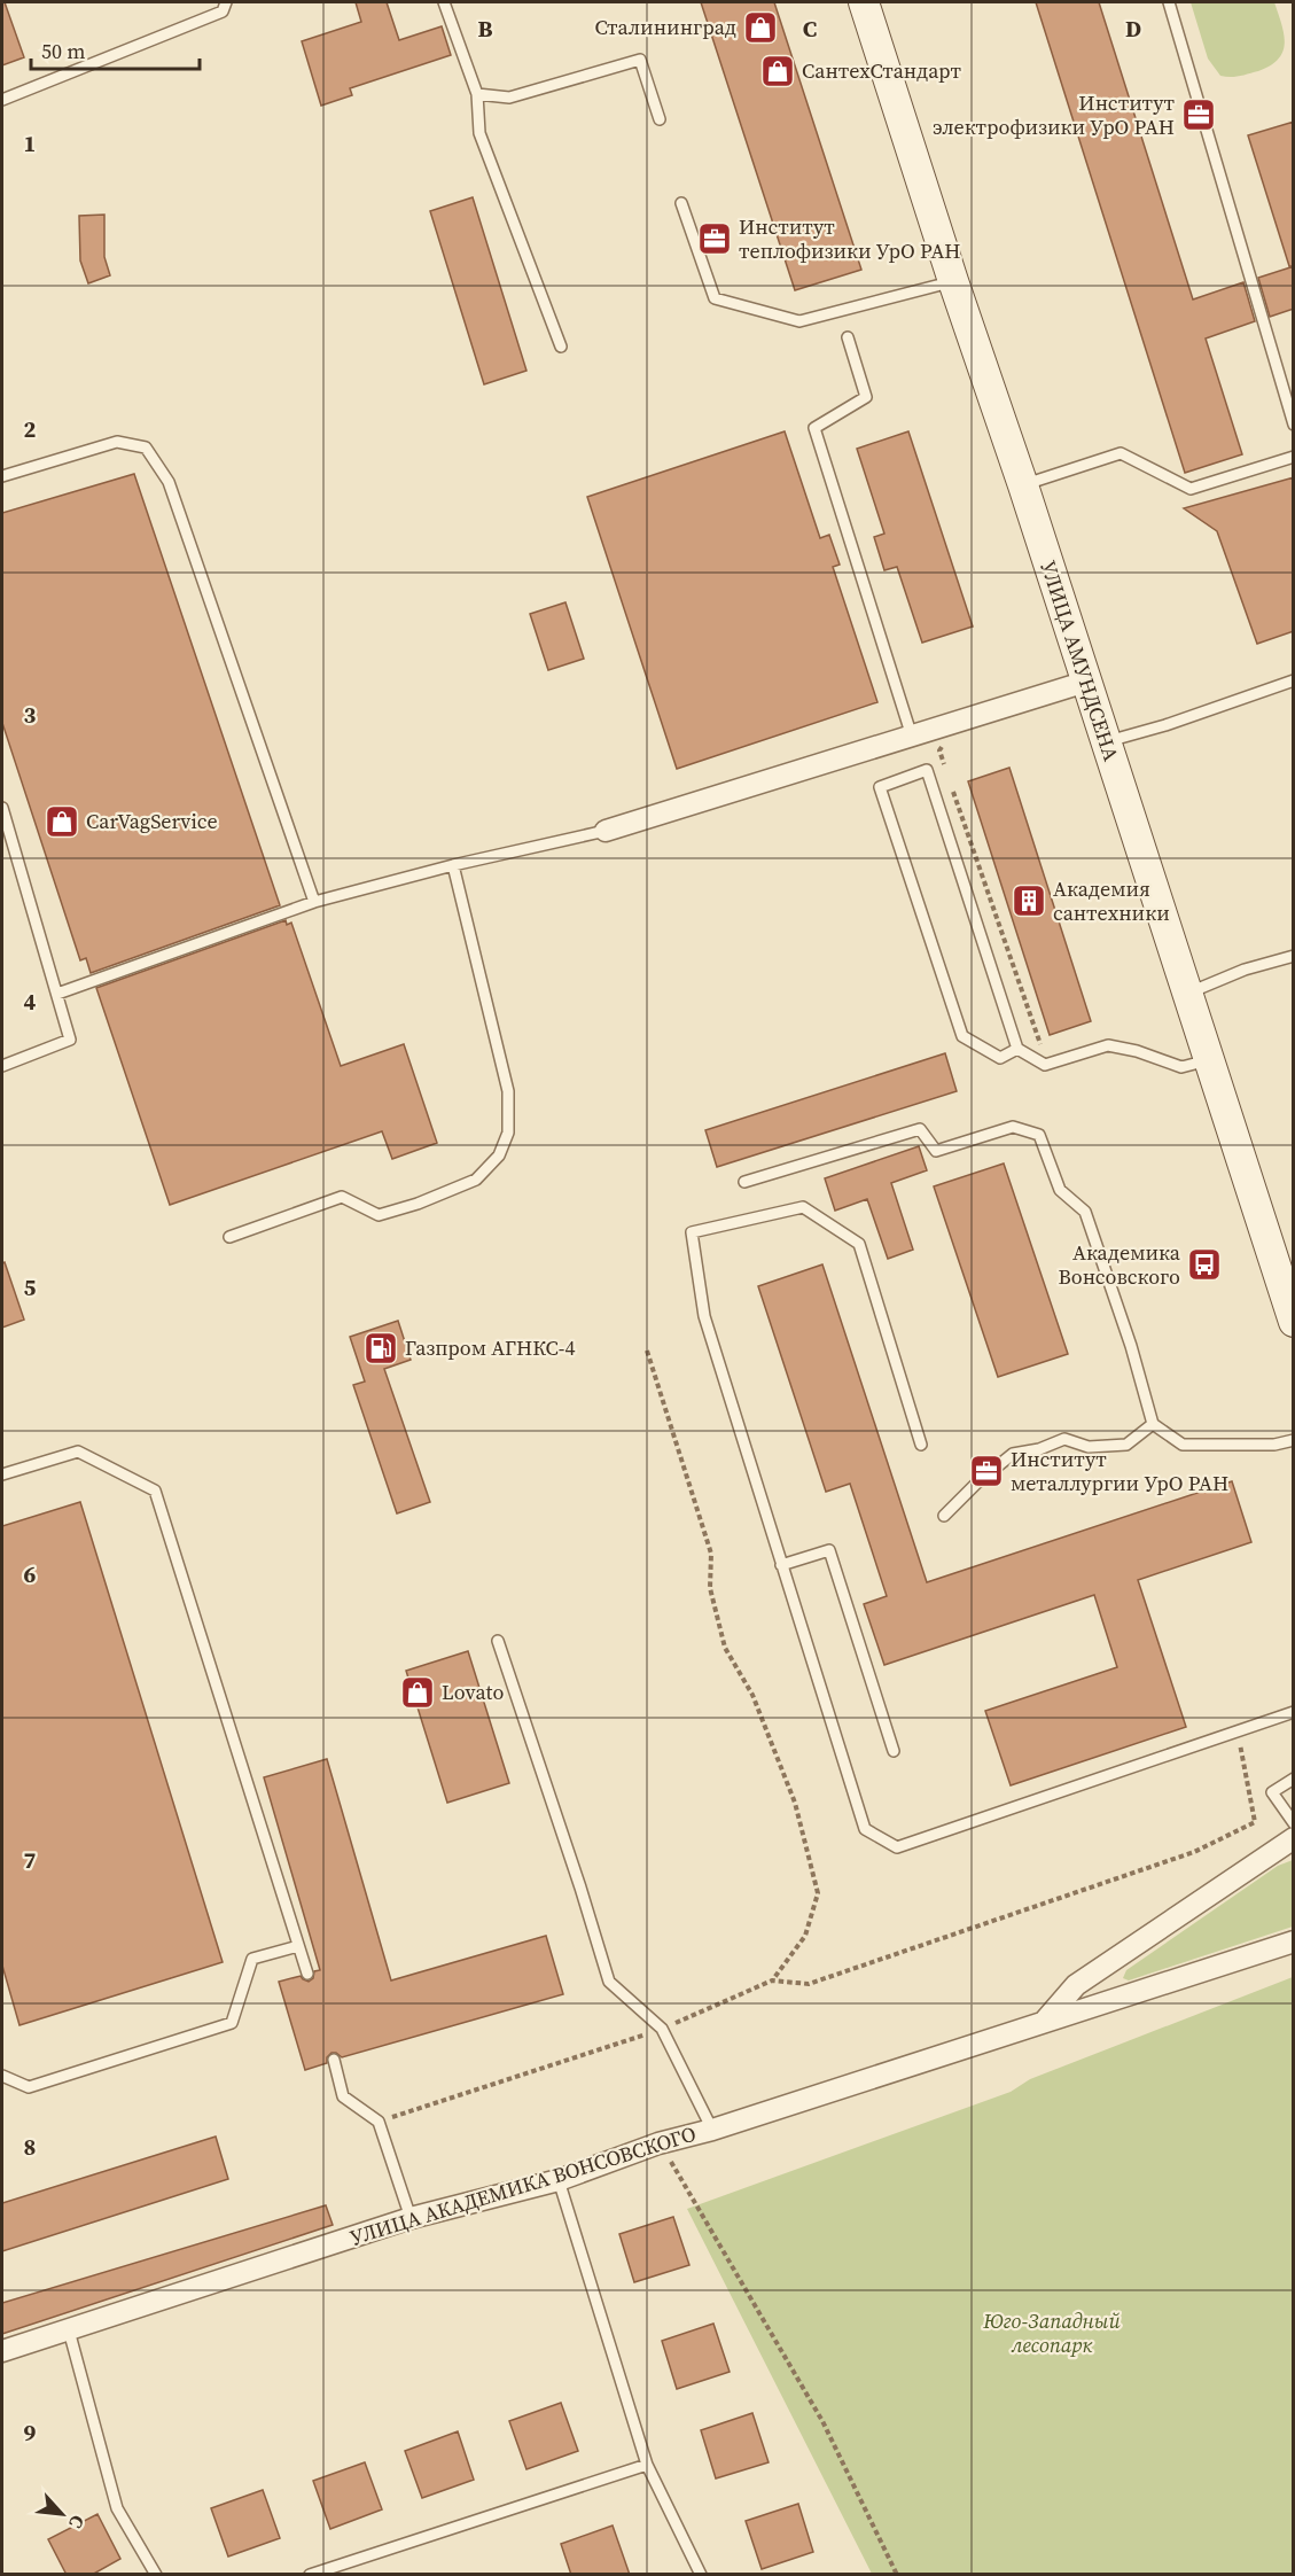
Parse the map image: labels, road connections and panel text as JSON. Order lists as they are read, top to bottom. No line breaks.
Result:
{"streets":{"main road":["УЛИЦА АМУНДСЕНА"],"street":["УЛИЦА АКАДЕМИКА ВОНСОВСКОГО"]},"parks":["Юго-Западный лесопарк"],"places":{"shop":["Сталининград","СантехСтандарт","CarVagService","Lovato"],"office":["Институт электрофизики УрО РАН","Институт теплофизики УрО РАН","Институт металлургии УрО РАН"],"building":["Академия сантехники"],"bus stop":["Академика Вонсовского"],"fuel station":["Газпром АГНКС-4"]},"scale_bar":"50 m","north":"bottom right","grid":{"columns":["B","C","D"],"rows":["1","2","3","4","5","6","7","8","9"]}}
